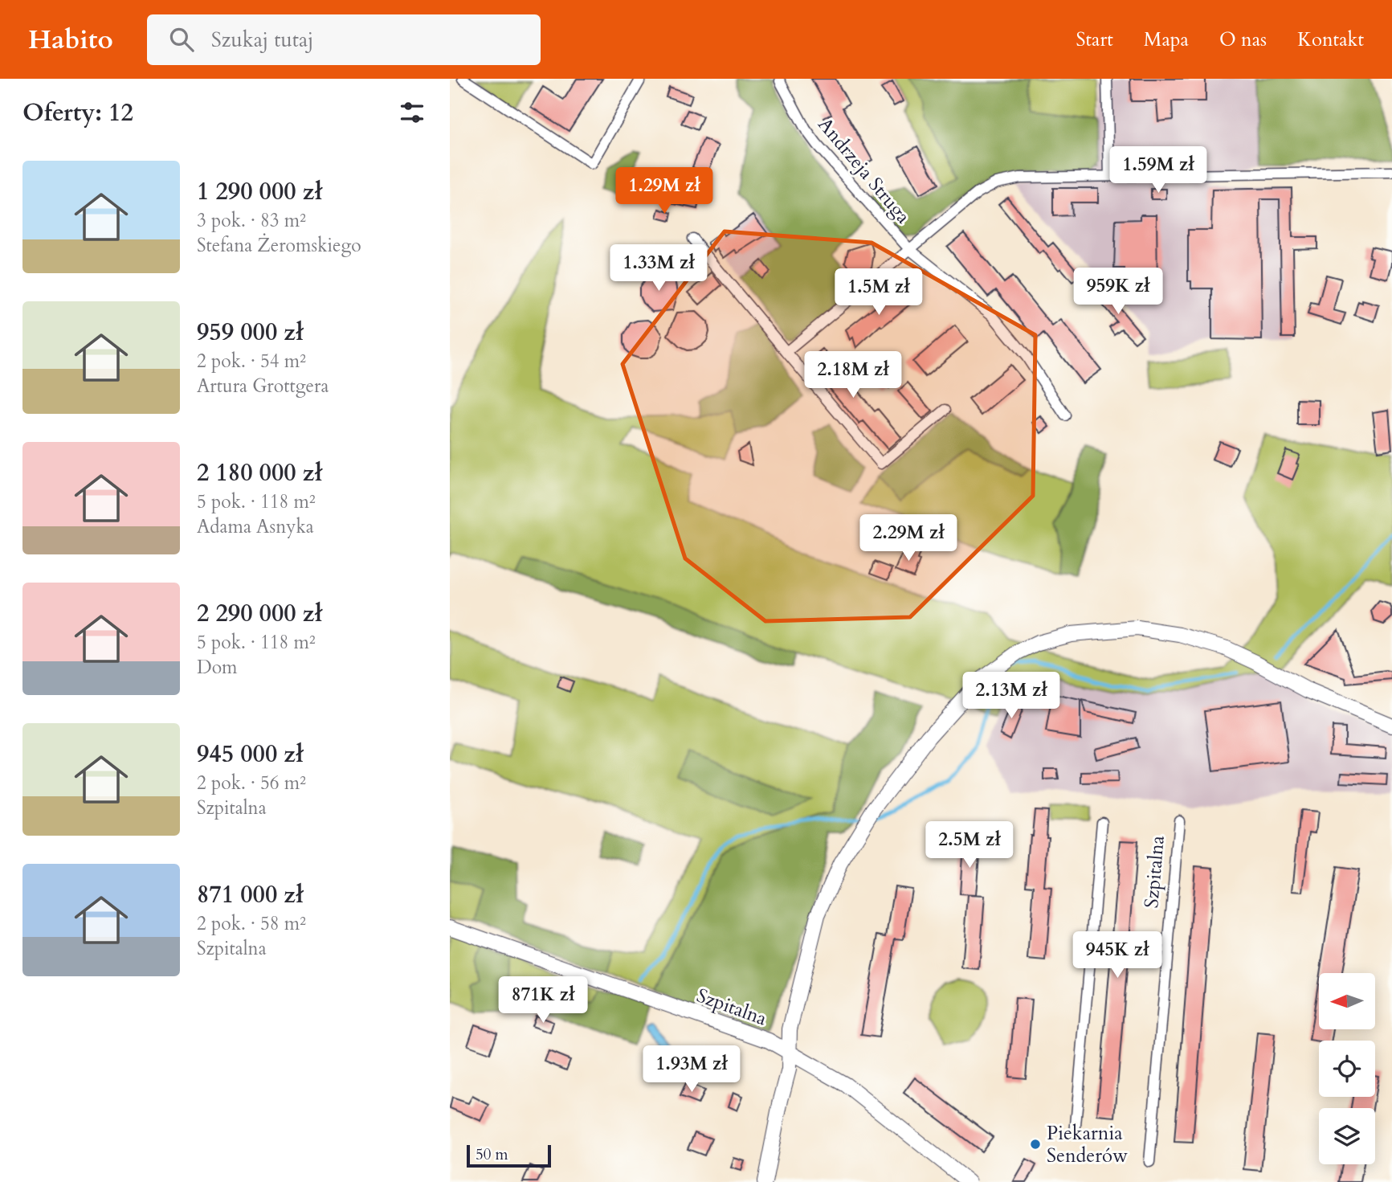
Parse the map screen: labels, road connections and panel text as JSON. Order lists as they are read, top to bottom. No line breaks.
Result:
{"streets":{"street":["Andrzeja Struga","Szpitalna"]},"places":["Piekarnia Senderów"],"scale_bar":"50 m","north":"left","page":{"header":"Habito","search":"Szukaj tutaj","nav":["Start","Mapa","O nas","Kontakt"],"heading":"Oferty: 12","list":[{"name":"1 290 000 zł","note":"3 pok. · 83 m² · Stefana Żeromskiego"},{"name":"959 000 zł","note":"2 pok. · 54 m² · Artura Grottgera"},{"name":"2 180 000 zł","note":"5 pok. · 118 m² · Adama Asnyka"},{"name":"2 290 000 zł","note":"5 pok. · 118 m² · Dom"},{"name":"945 000 zł","note":"2 pok. · 56 m² · Szpitalna"},{"name":"871 000 zł","note":"2 pok. · 58 m² · Szpitalna"}],"price":["1.59M zł","1.29M zł","1.33M zł","959K zł","1.5M zł","2.18M zł","2.29M zł","2.13M zł","2.5M zł","945K zł","871K zł","1.93M zł"],"scale":"50 m"}}
